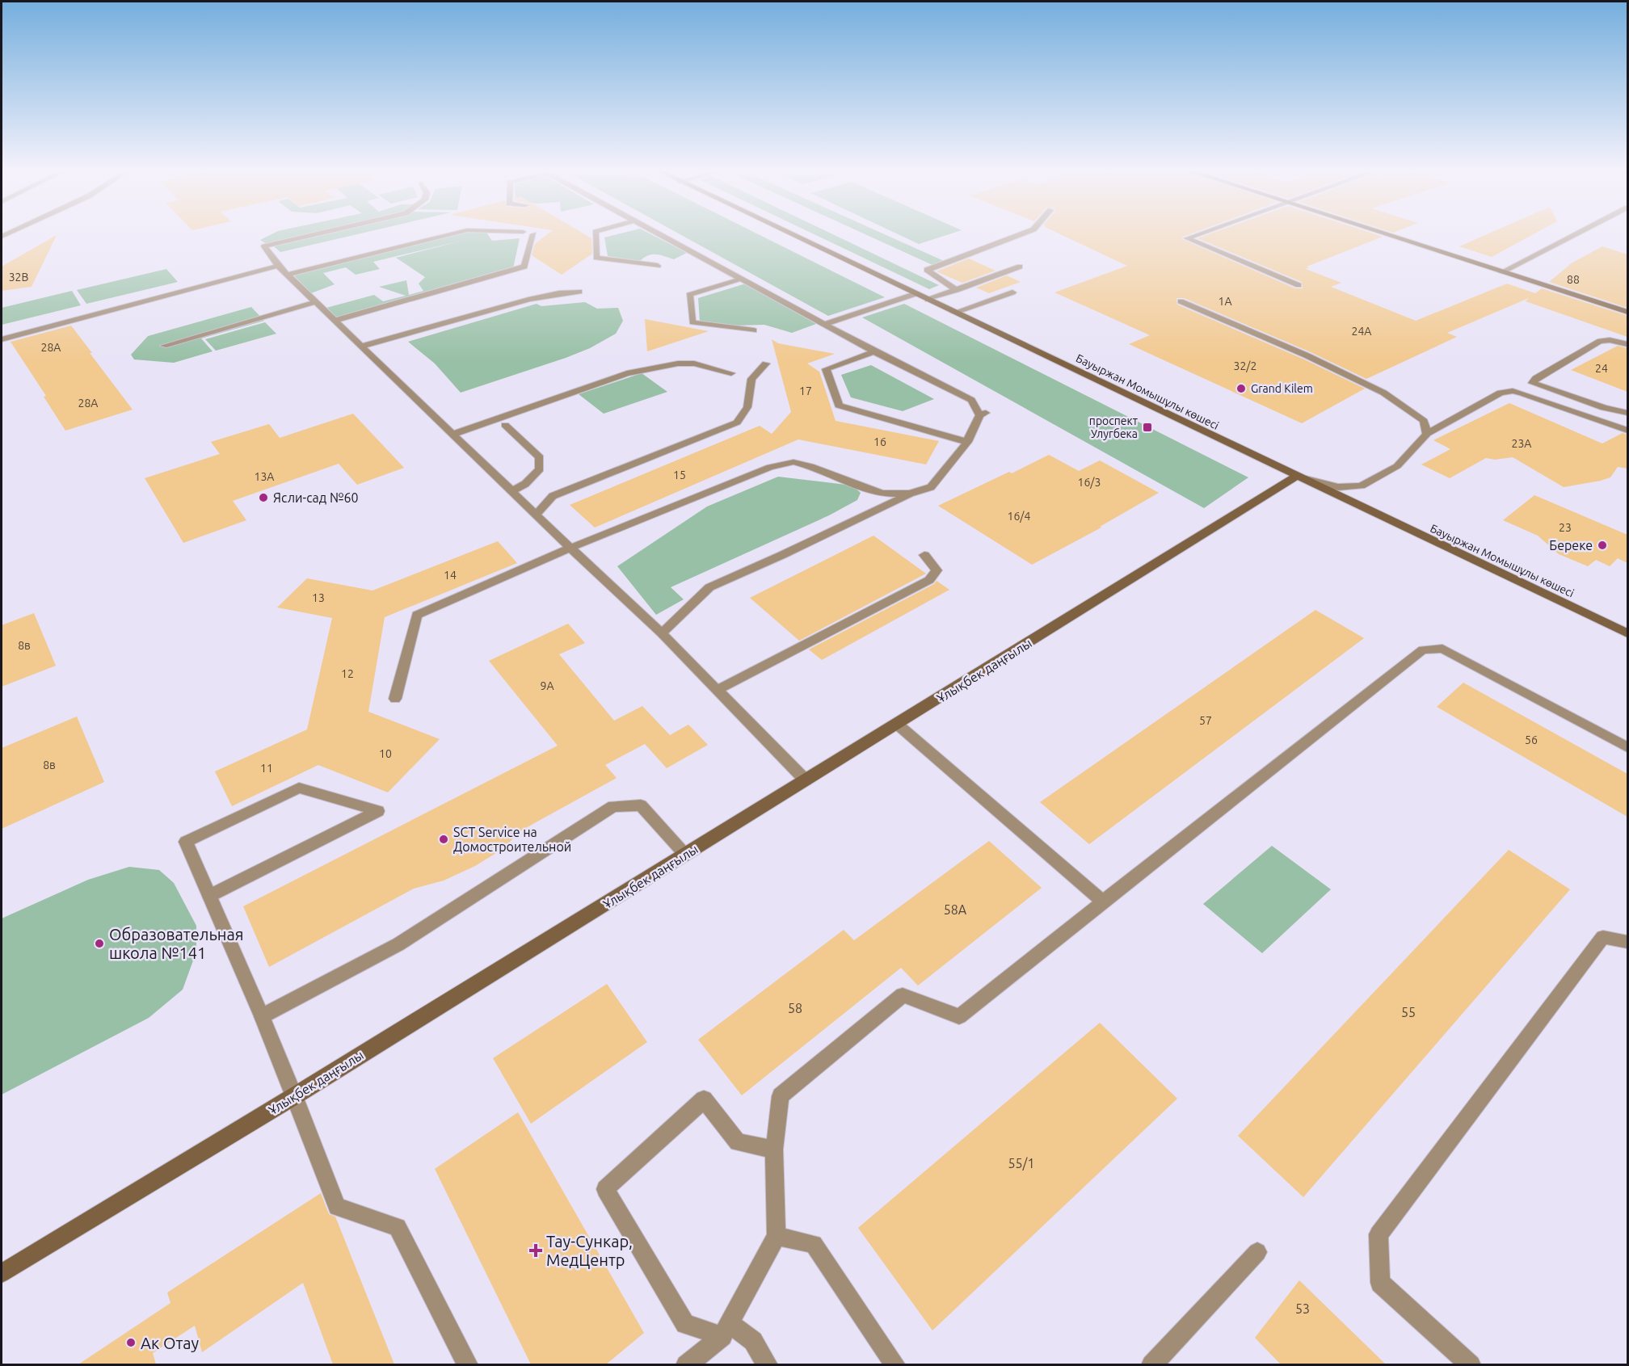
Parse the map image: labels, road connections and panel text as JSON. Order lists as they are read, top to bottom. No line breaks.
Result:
{"streets":{"street":["Бауыржан Момышұлы көшесі","Ұлықбек даңғылы"]},"crossings":[["Бауыржан Момышұлы көшесі","Ұлықбек даңғылы"]],"places":{"other":["Grand Kilem","Ясли-сад №60","Береке","SCT Service на Домостроительной","Образовательная школа №141","Ак Отау"],"transit":["проспект Улугбека"],"health":["Тау-Сункар, МедЦентр"]},"house_numbers":["32В","88","1А","24А","28А","32/2","24","17","28А","16","23А","15","13А","16/3","16/4","23","14","13","8в","12","9А","57","56","10","8в","11","58А","58","55","55/1","53"]}
